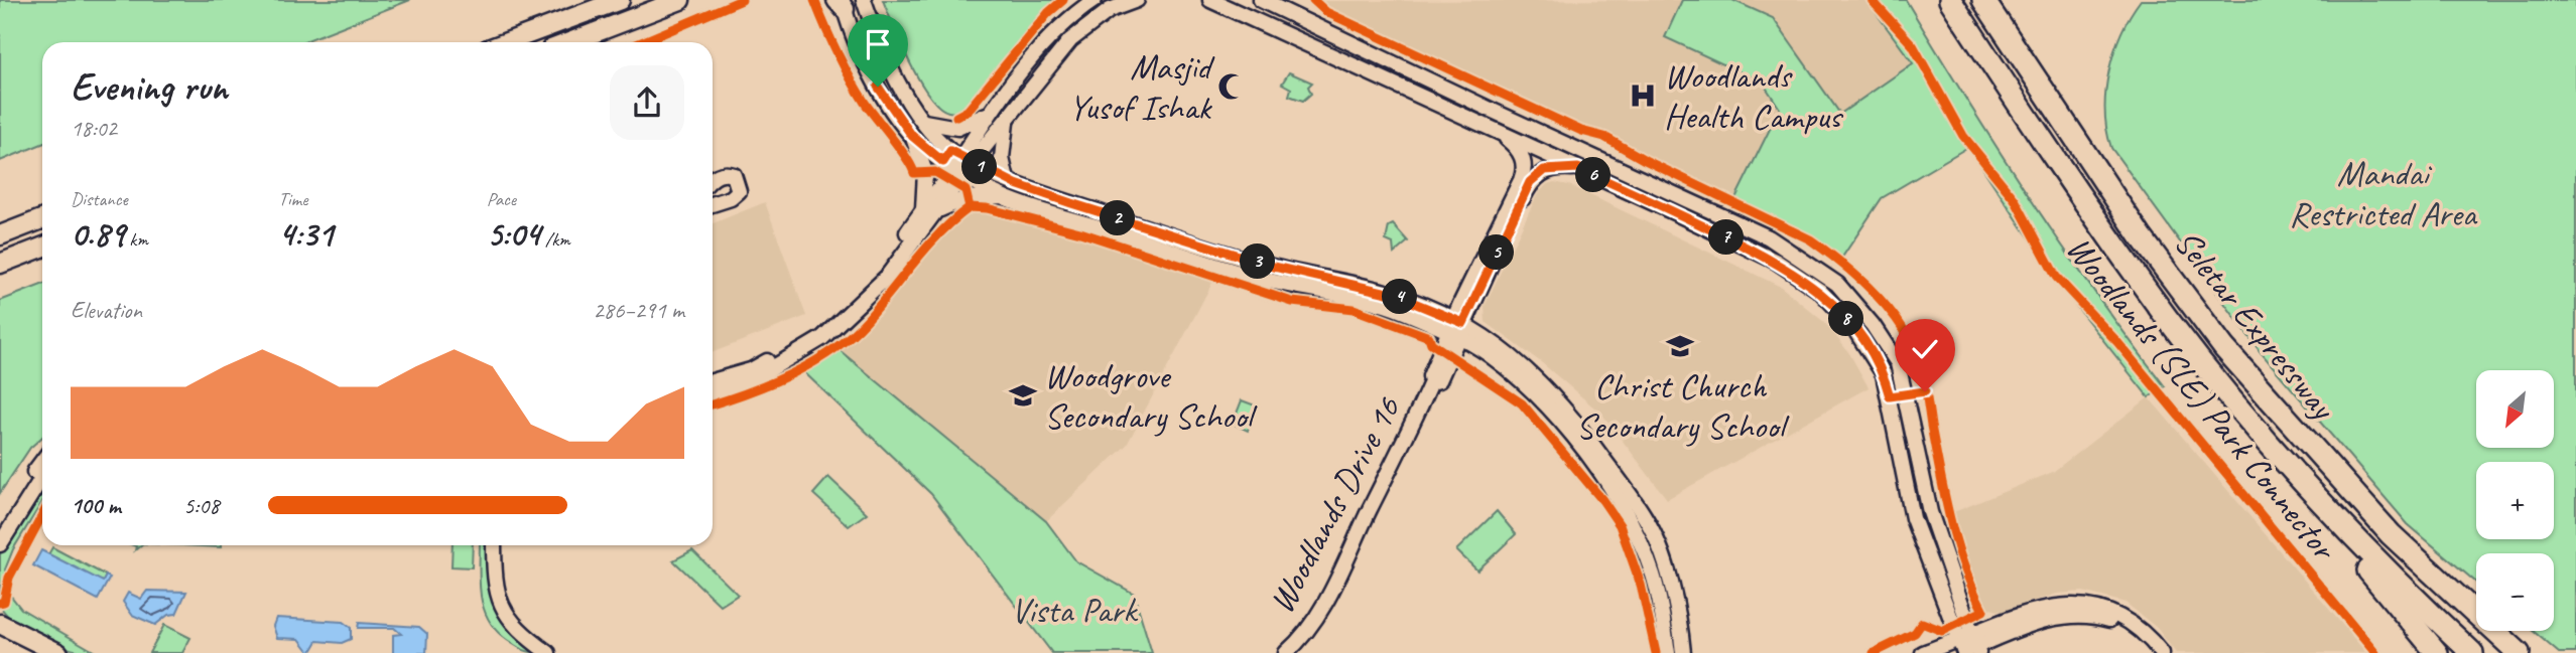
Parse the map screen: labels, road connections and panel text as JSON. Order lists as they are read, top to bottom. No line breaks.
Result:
{"streets":{"highway":["Seletar Expressway"],"street":["Woodlands Drive 16"],"cycle path":["Woodlands (SLE) Park Connector"]},"parks":["Mandai Restricted Area","Vista Park"],"places":{"mosque":["Masjid Yusof Ishak"],"hospital":["Woodlands Health Campus"],"school or university":["Christ Church Secondary School","Woodgrove Secondary School"]},"north":"bottom left","page":{"heading":["Evening run","18:02"],"pins":["1","6","2","7","5","3","4","8"],"stats":[["Distance","0.89 km"],["Time","4:31"],["Pace","5:04 /km"]],"chart":["Elevation","286–291 m"],"map_buttons":["+","−"],"list":[{"name":"100 m","note":"5:08"}]}}
